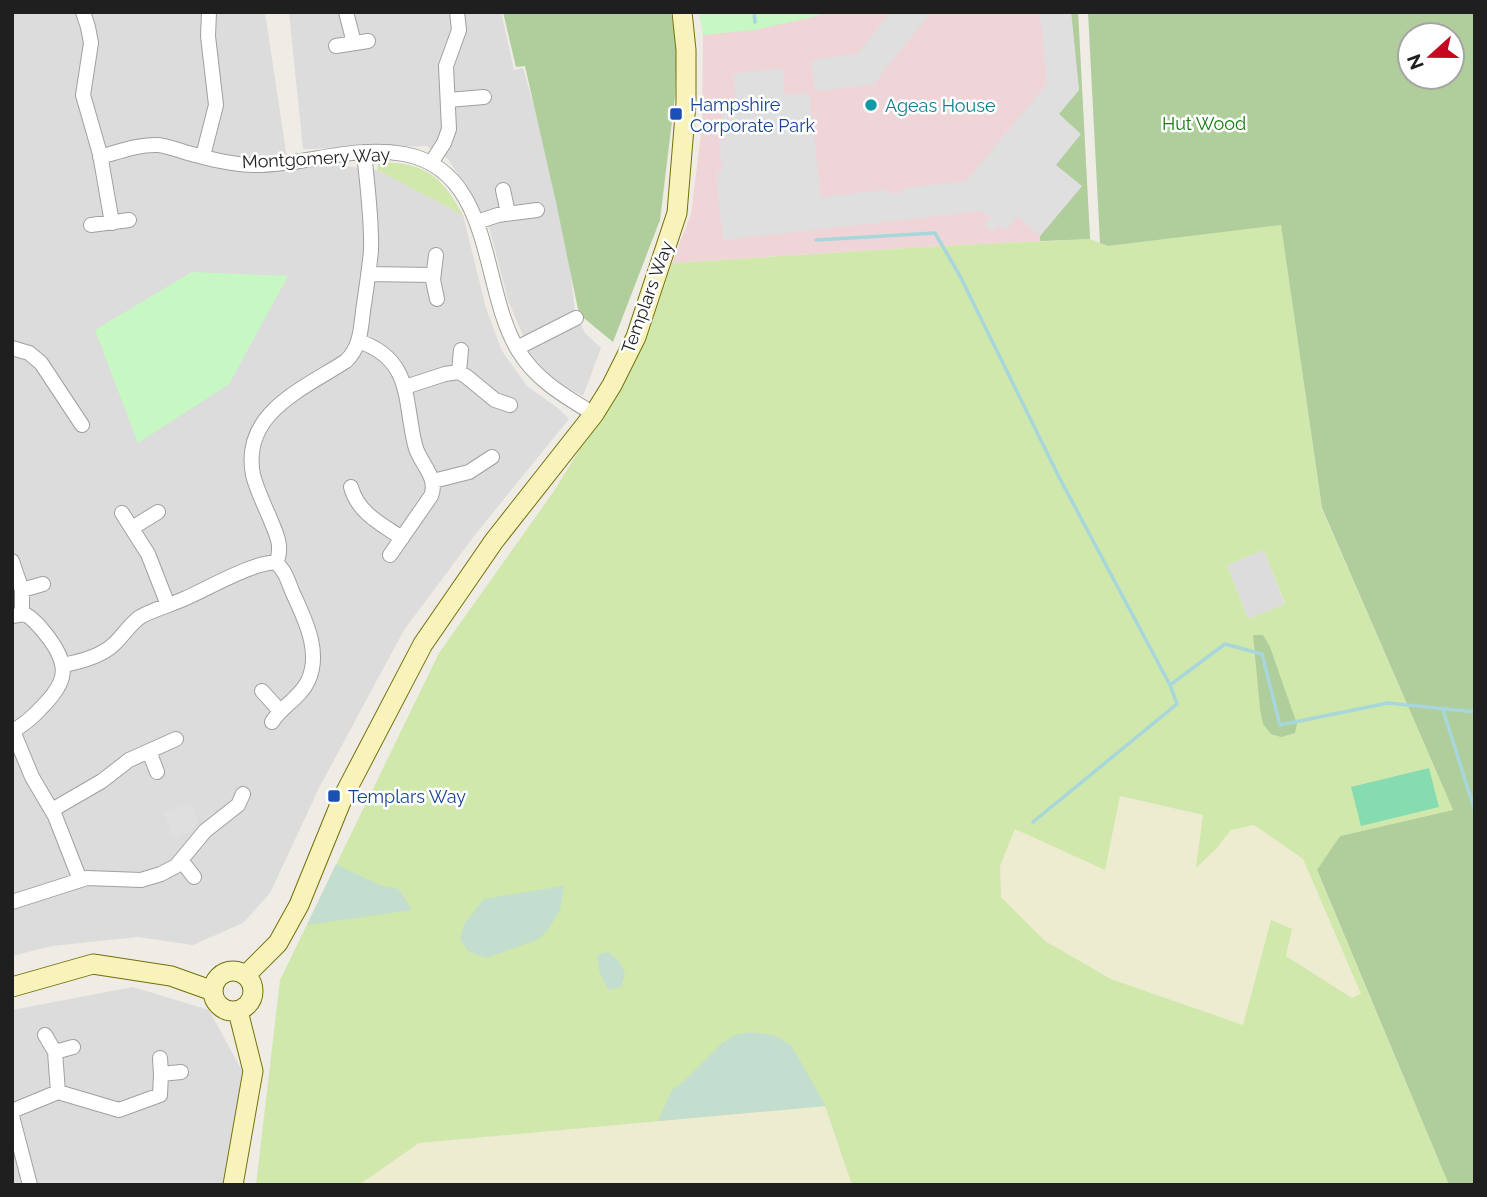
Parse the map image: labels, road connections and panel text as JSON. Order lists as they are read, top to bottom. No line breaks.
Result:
{"streets":{"street":["Montgomery Way","Templars Way"]},"crossings":[["Montgomery Way","Templars Way"]],"parks":["Hut Wood"],"places":{"other":["Ageas House"],"transit":["Hampshire Corporate Park","Templars Way"]},"north":"left"}
